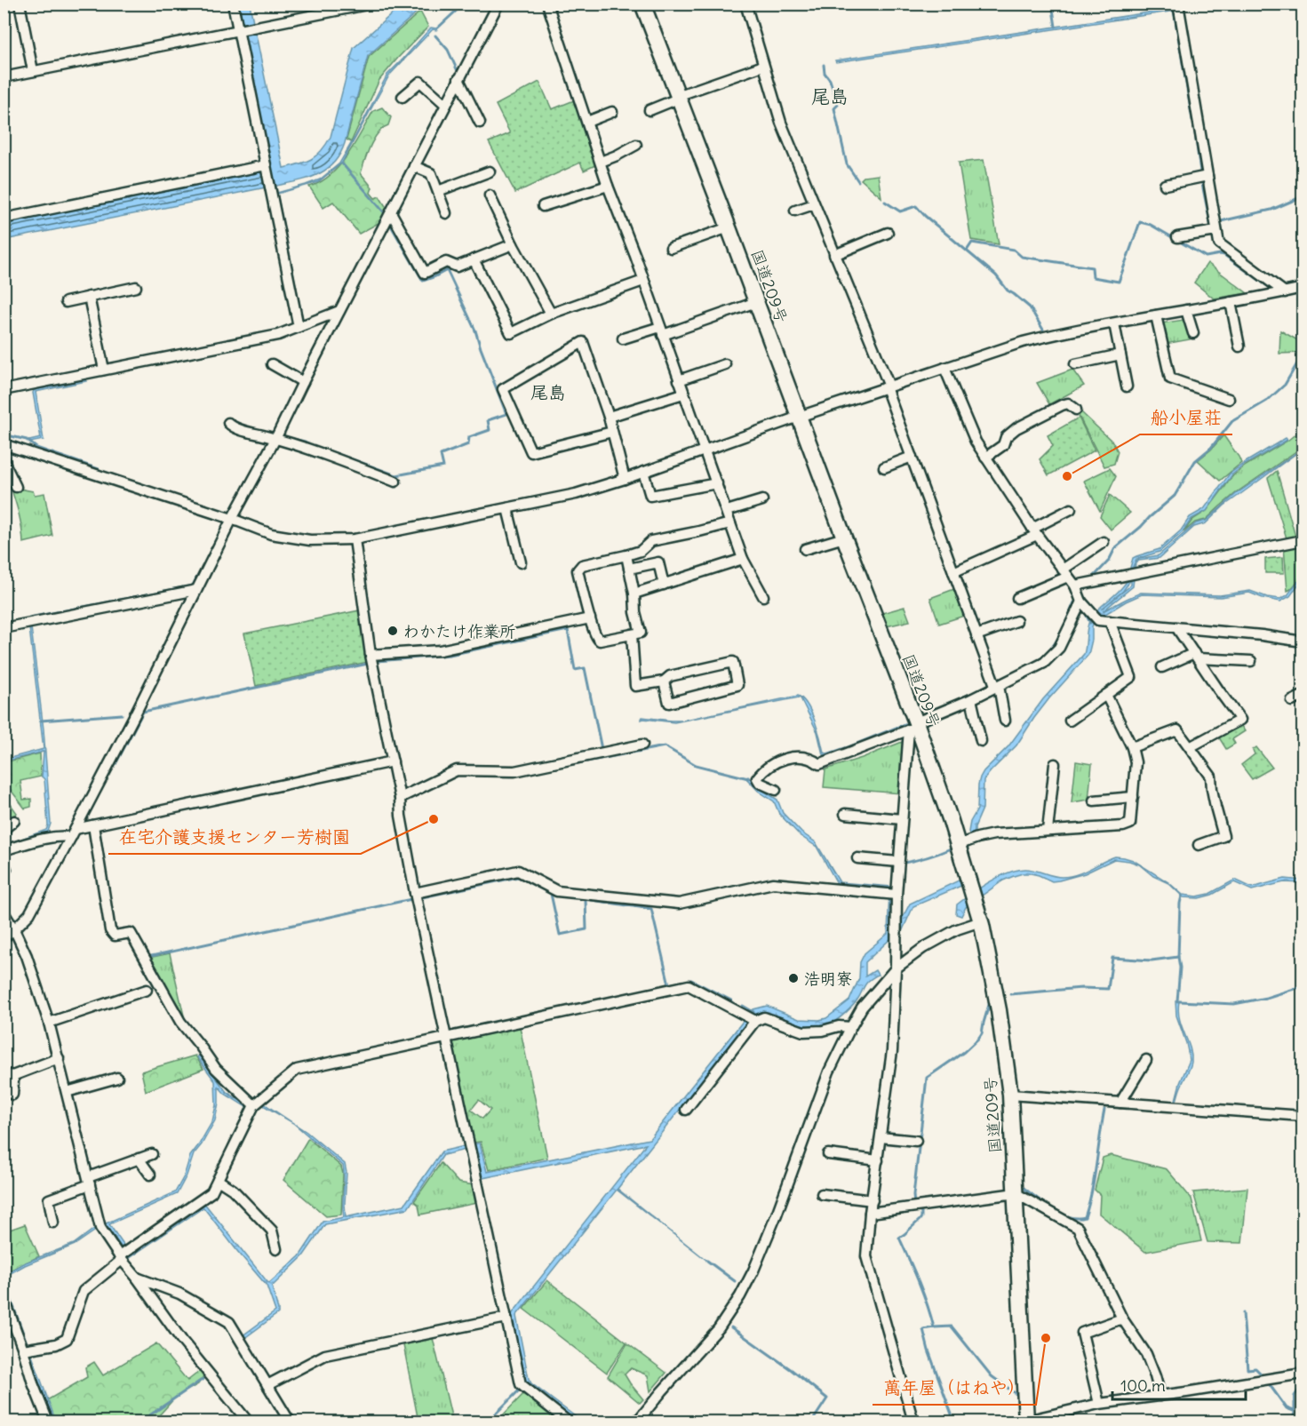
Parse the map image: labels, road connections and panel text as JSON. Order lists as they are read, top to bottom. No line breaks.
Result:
{"streets":{"highway":["国道209号"]},"districts":["尾島","尾島"],"places":["船小屋荘","わかたけ作業所","在宅介護支援センター芳樹園","浩明寮","萬年屋（はねや）"],"scale_bar":"100 m"}
